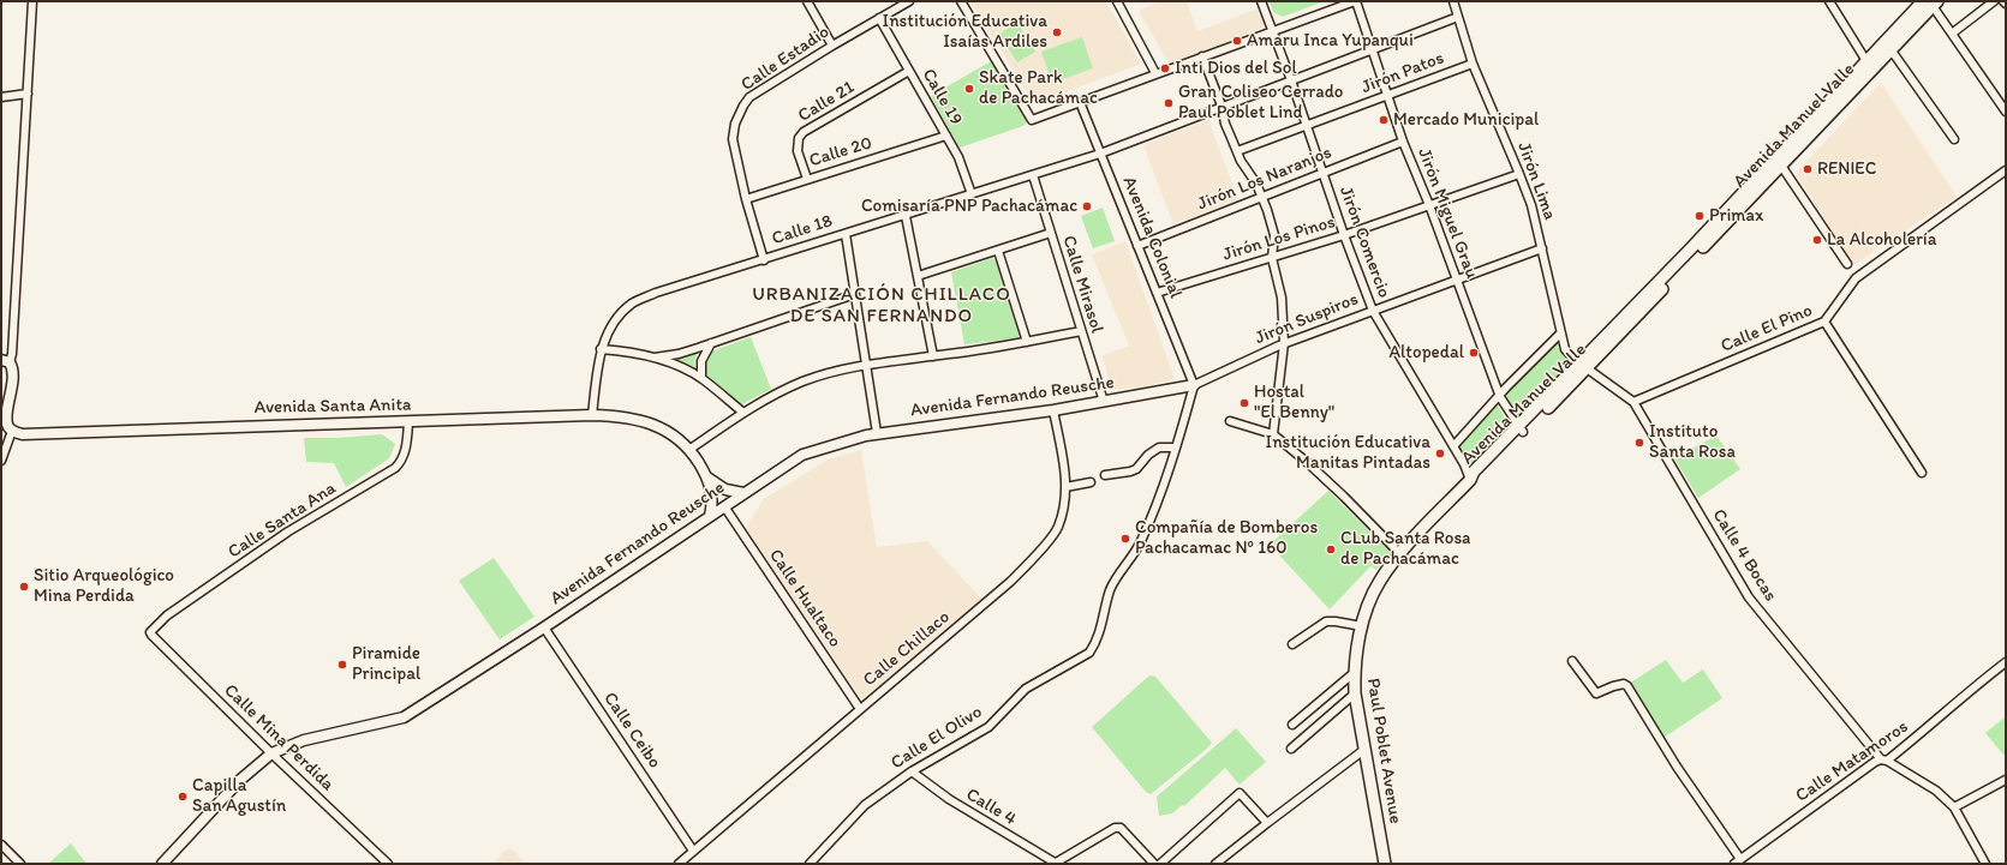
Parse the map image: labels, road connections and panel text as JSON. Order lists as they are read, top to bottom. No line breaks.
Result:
{"streets":{"main road":["Avenida Manuel Valle","Paul Poblet Avenue"],"street":["Calle Estadio","Jirón Patos","Calle 19","Calle 21","Calle 20","Jirón Los Naranjos","Jirón Lima","Jirón Miguel Grau","Calle 18","Avenida Colonial","Jirón Los Pinos","Jirón Comercio","Calle Mirasol","Jirón Suspiros","Calle El Pino","Avenida Fernando Reusche","Avenida Santa Anita","Calle Santa Ana","Calle 4 Bocas","Calle Hualtaco","Calle Chillaco","Calle Ceibo","Calle Mina Perdida","Calle El Olivo","Calle Matamoros","Calle 4"]},"crossings":[["Calle Estadio","Calle 19"],["Calle Estadio","Calle 20"],["Calle Estadio","Calle 18"],["Jirón Patos","Jirón Lima"],["Jirón Patos","Jirón Miguel Grau"],["Jirón Patos","Jirón Comercio"],["Calle 19","Calle 21"],["Calle 19","Calle 20"],["Calle 19","Calle 18"],["Calle 21","Calle 20"],["Avenida Manuel Valle","Jirón Lima"],["Avenida Manuel Valle","Jirón Miguel Grau"],["Avenida Manuel Valle","Jirón Comercio"],["Avenida Manuel Valle","Calle 4 Bocas"],["Avenida Manuel Valle","Paul Poblet Avenue"],["Jirón Los Naranjos","Jirón Miguel Grau"],["Jirón Los Naranjos","Avenida Colonial"],["Jirón Los Naranjos","Jirón Comercio"],["Jirón Lima","Calle 18"],["Jirón Lima","Jirón Los Pinos"],["Jirón Lima","Jirón Suspiros"],["Jirón Lima","Calle 4 Bocas"],["Jirón Miguel Grau","Calle 18"],["Jirón Miguel Grau","Jirón Los Pinos"],["Jirón Miguel Grau","Jirón Suspiros"],["Calle 18","Avenida Colonial"],["Calle 18","Jirón Comercio"],["Calle 18","Calle Mirasol"],["Calle 18","Avenida Santa Anita"],["Avenida Colonial","Jirón Los Pinos"],["Avenida Colonial","Jirón Suspiros"],["Avenida Colonial","Avenida Fernando Reusche"],["Avenida Colonial","Calle El Olivo"],["Jirón Los Pinos","Jirón Comercio"],["Jirón Comercio","Jirón Suspiros"],["Jirón Comercio","Paul Poblet Avenue"],["Calle Mirasol","Avenida Fernando Reusche"],["Jirón Suspiros","Avenida Fernando Reusche"],["Jirón Suspiros","Calle El Olivo"],["Calle El Pino","Calle 4 Bocas"],["Avenida Fernando Reusche","Avenida Santa Anita"],["Avenida Fernando Reusche","Calle Hualtaco"],["Avenida Fernando Reusche","Calle Chillaco"],["Avenida Fernando Reusche","Calle Ceibo"],["Avenida Fernando Reusche","Calle Mina Perdida"],["Avenida Fernando Reusche","Calle El Olivo"],["Avenida Santa Anita","Calle Santa Ana"],["Calle Santa Ana","Calle Mina Perdida"],["Calle 4 Bocas","Calle Matamoros"],["Calle Hualtaco","Calle Chillaco"],["Calle Chillaco","Calle Ceibo"],["Calle El Olivo","Calle 4"]],"districts":["URBANIZACIÓN CHILLACO DE SAN FERNANDO"],"places":["Institución Educativa Isaías Ardiles","Amaru Inca Yupanqui","Inti Dios del Sol","Skate Park de Pachacámac","Gran Coliseo Cerrado Paul Poblet Lind","Mercado Municipal","RENIEC","Comisaría PNP Pachacámac","Primax","La Alcoholería","Altopedal","Hostal \"El Benny\"","Instituto Santa Rosa","Institución Educativa Manitas Pintadas","Compañía de Bomberos Pachacamac Nº 160","CLub Santa Rosa de Pachacámac","Sitio Arqueológico Mina Perdida","Piramide Principal","Capilla San Agustín"]}
